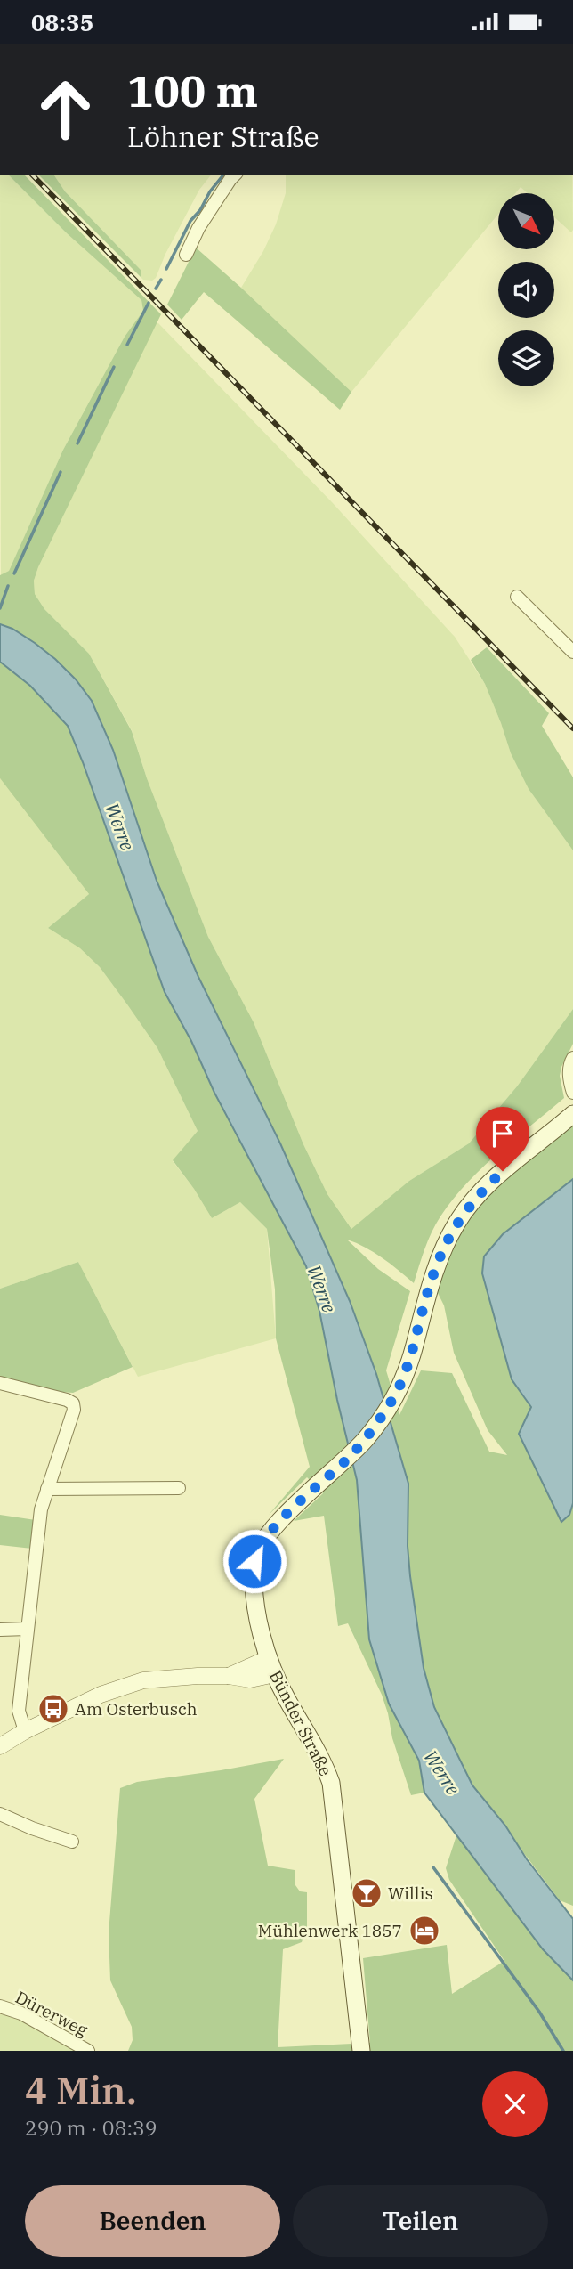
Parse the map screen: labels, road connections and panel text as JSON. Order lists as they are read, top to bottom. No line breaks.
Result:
{"streets":{"main road":["Bünder Straße"],"street":["Dürerweg"]},"water":["Werre"],"places":{"bus stop":["Am Osterbusch"],"bar":["Willis"],"hotel":["Mühlenwerk 1857"]},"north":"bottom right","page":{"status":"08:35","turn":["100 m","Löhner Straße"],"heading":["4 Min.","290 m · 08:39"],"buttons":["Beenden","Teilen"]}}
